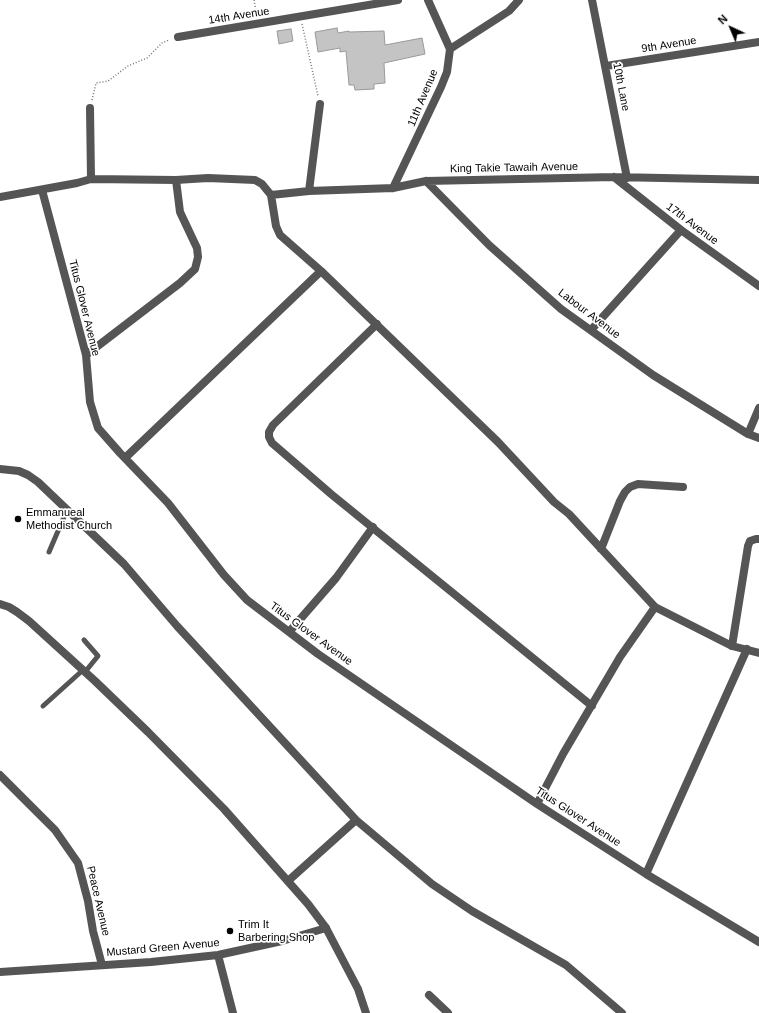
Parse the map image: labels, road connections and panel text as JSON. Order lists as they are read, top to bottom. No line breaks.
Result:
{"streets":{"street":["14th Avenue","9th Avenue","10th Lane","11th Avenue","King Takie Tawaih Avenue","17th Avenue","Titus Glover Avenue","Labour Avenue","Peace Avenue","Mustard Green Avenue"]},"crossings":[["9th Avenue","10th Lane"],["10th Lane","King Takie Tawaih Avenue"],["11th Avenue","King Takie Tawaih Avenue"],["King Takie Tawaih Avenue","17th Avenue"],["King Takie Tawaih Avenue","Labour Avenue"],["Peace Avenue","Mustard Green Avenue"]],"places":["Emmanueal Methodist Church","Trim It Barbering Shop"],"north":"top left"}
